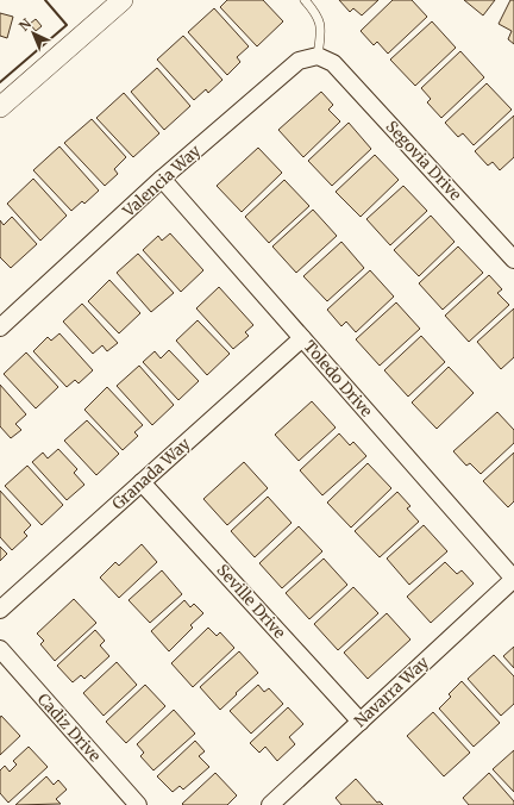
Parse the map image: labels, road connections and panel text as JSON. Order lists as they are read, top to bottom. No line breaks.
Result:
{"streets":{"street":["Segovia Drive","Valencia Way","Toledo Drive","Granada Way","Seville Drive","Navarra Way","Cadiz Drive"]},"crossings":[["Segovia Drive","Valencia Way"],["Valencia Way","Toledo Drive"],["Toledo Drive","Granada Way"],["Toledo Drive","Navarra Way"],["Granada Way","Seville Drive"],["Seville Drive","Navarra Way"]],"north":"top left"}
